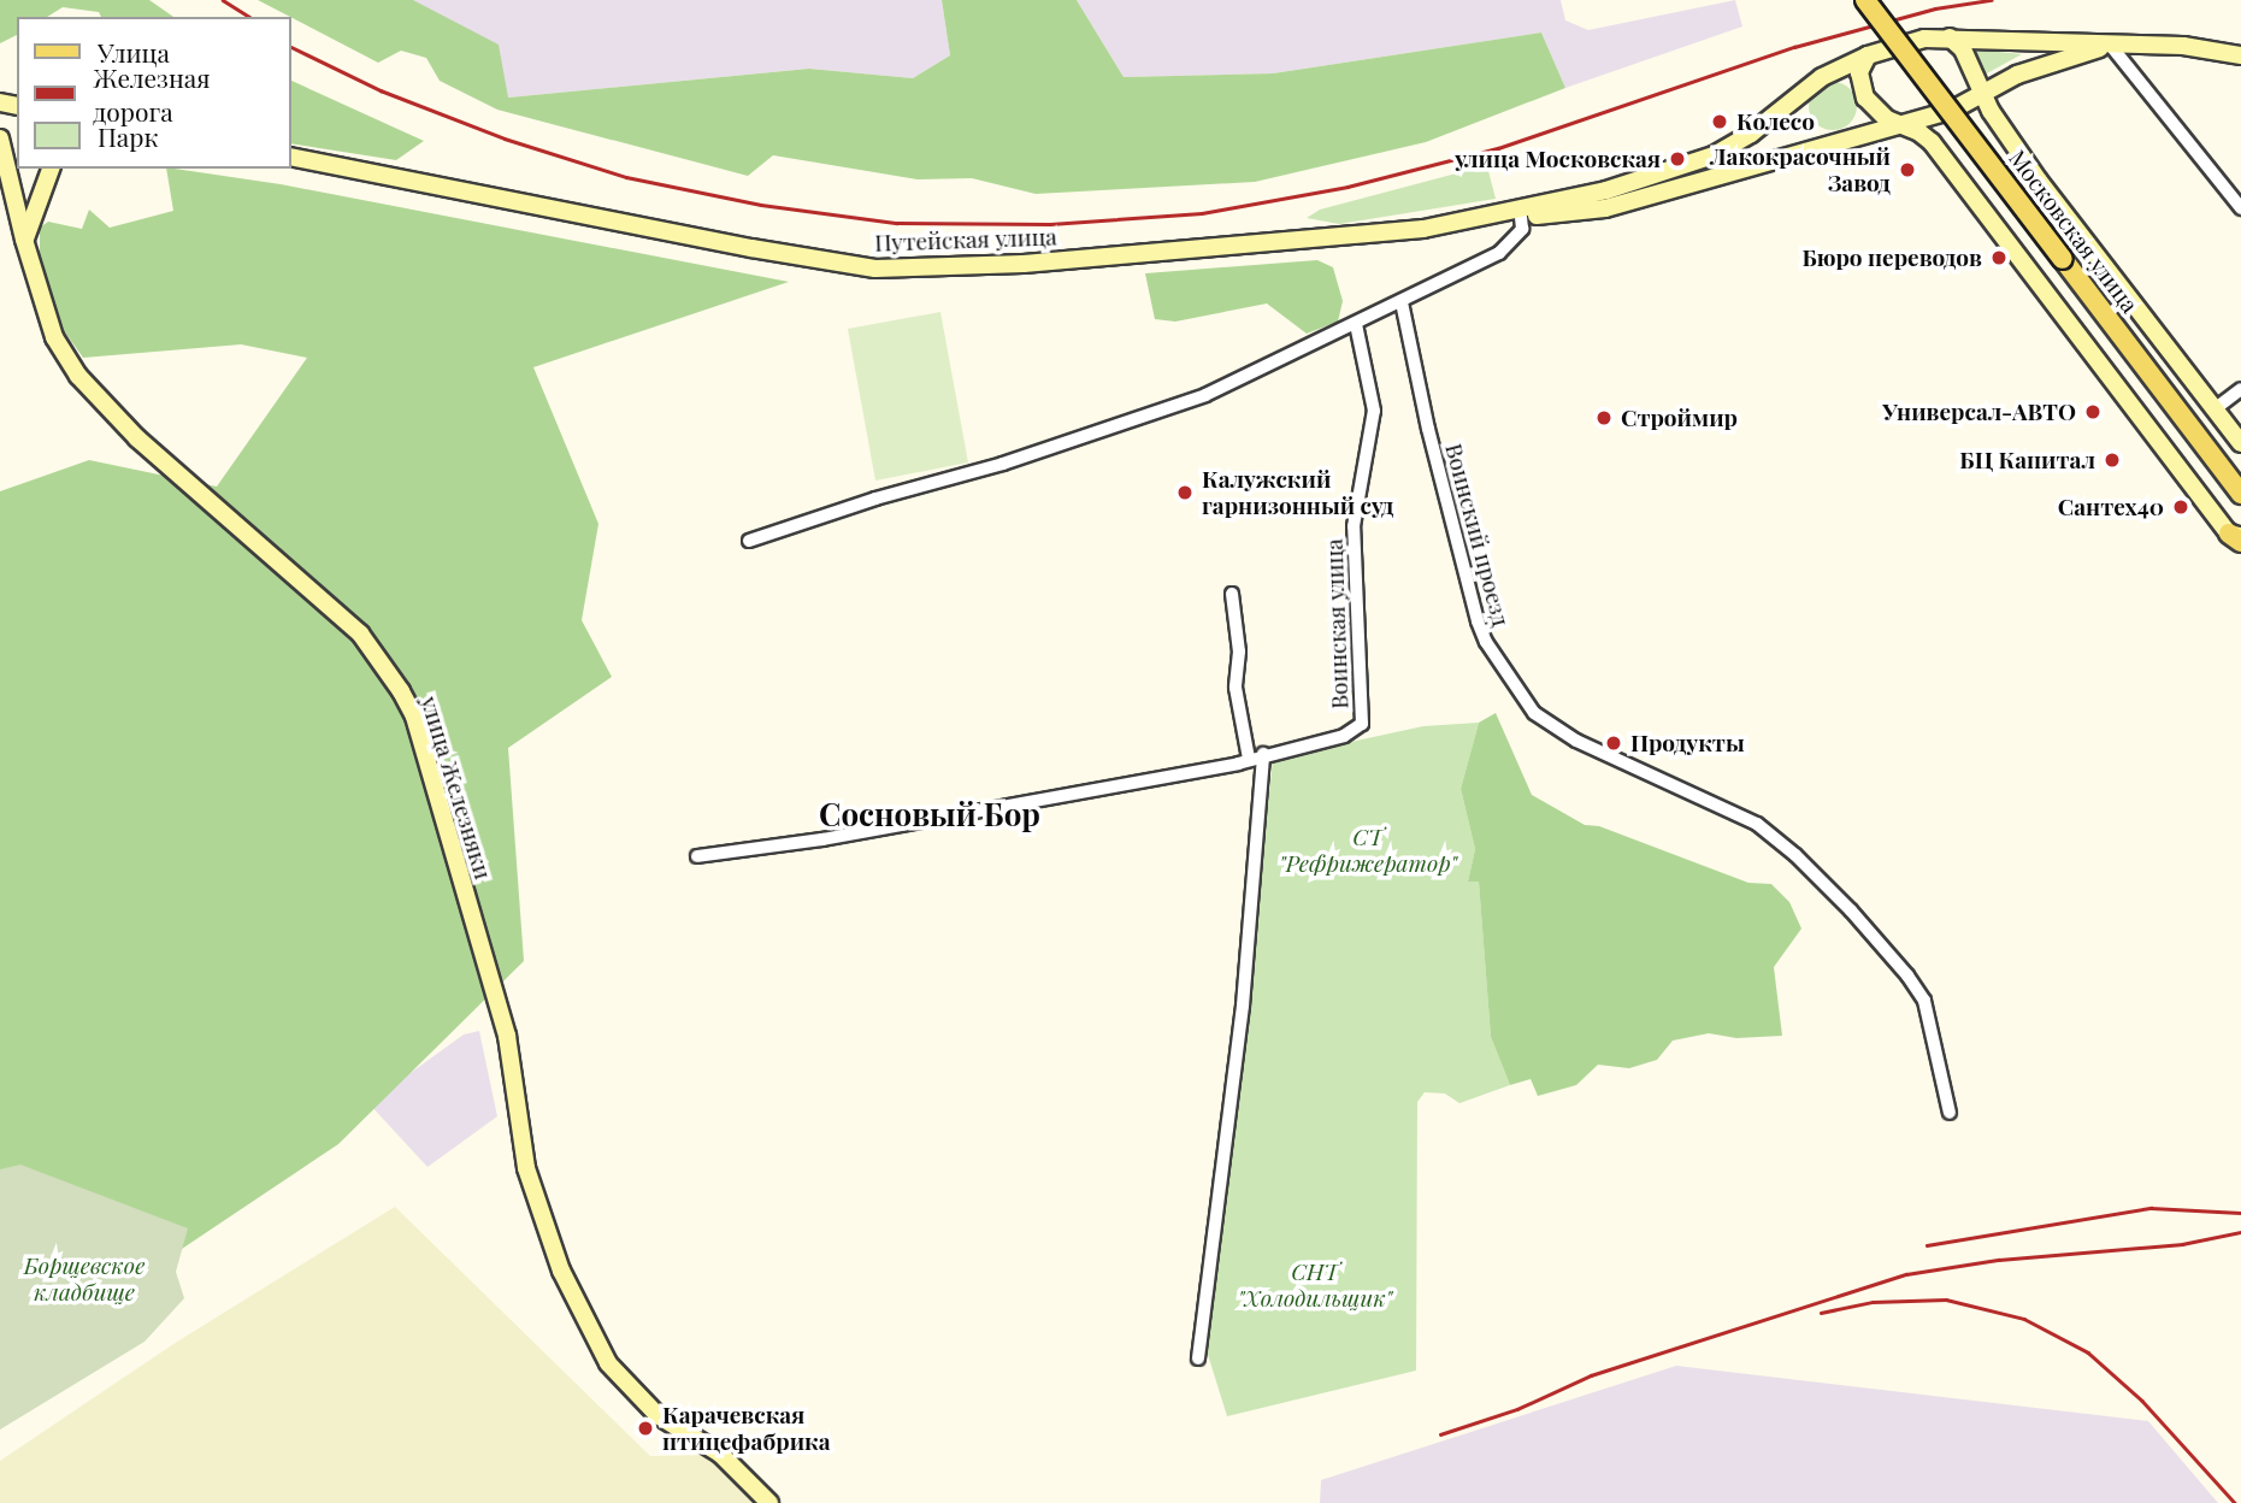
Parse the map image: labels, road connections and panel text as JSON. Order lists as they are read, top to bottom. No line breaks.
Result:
{"streets":{"main road":["Московская улица"],"street":["Путейская улица","Воинский проезд","Воинская улица","улица Железняки"]},"districts":["Сосновый Бор"],"parks":["СТ \"Рефрижератор\"","Борщевское кладбище","СНТ \"Холодильщик\""],"places":["Колесо","улица Московская","Лакокрасочный Завод","Бюро переводов","Универсал-АВТО","Строймир","БЦ Капитал","Калужский гарнизонный суд","Сантех40","Продукты","Карачевская птицефабрика"],"legend":["Улица","Железная дорога","Парк"]}
